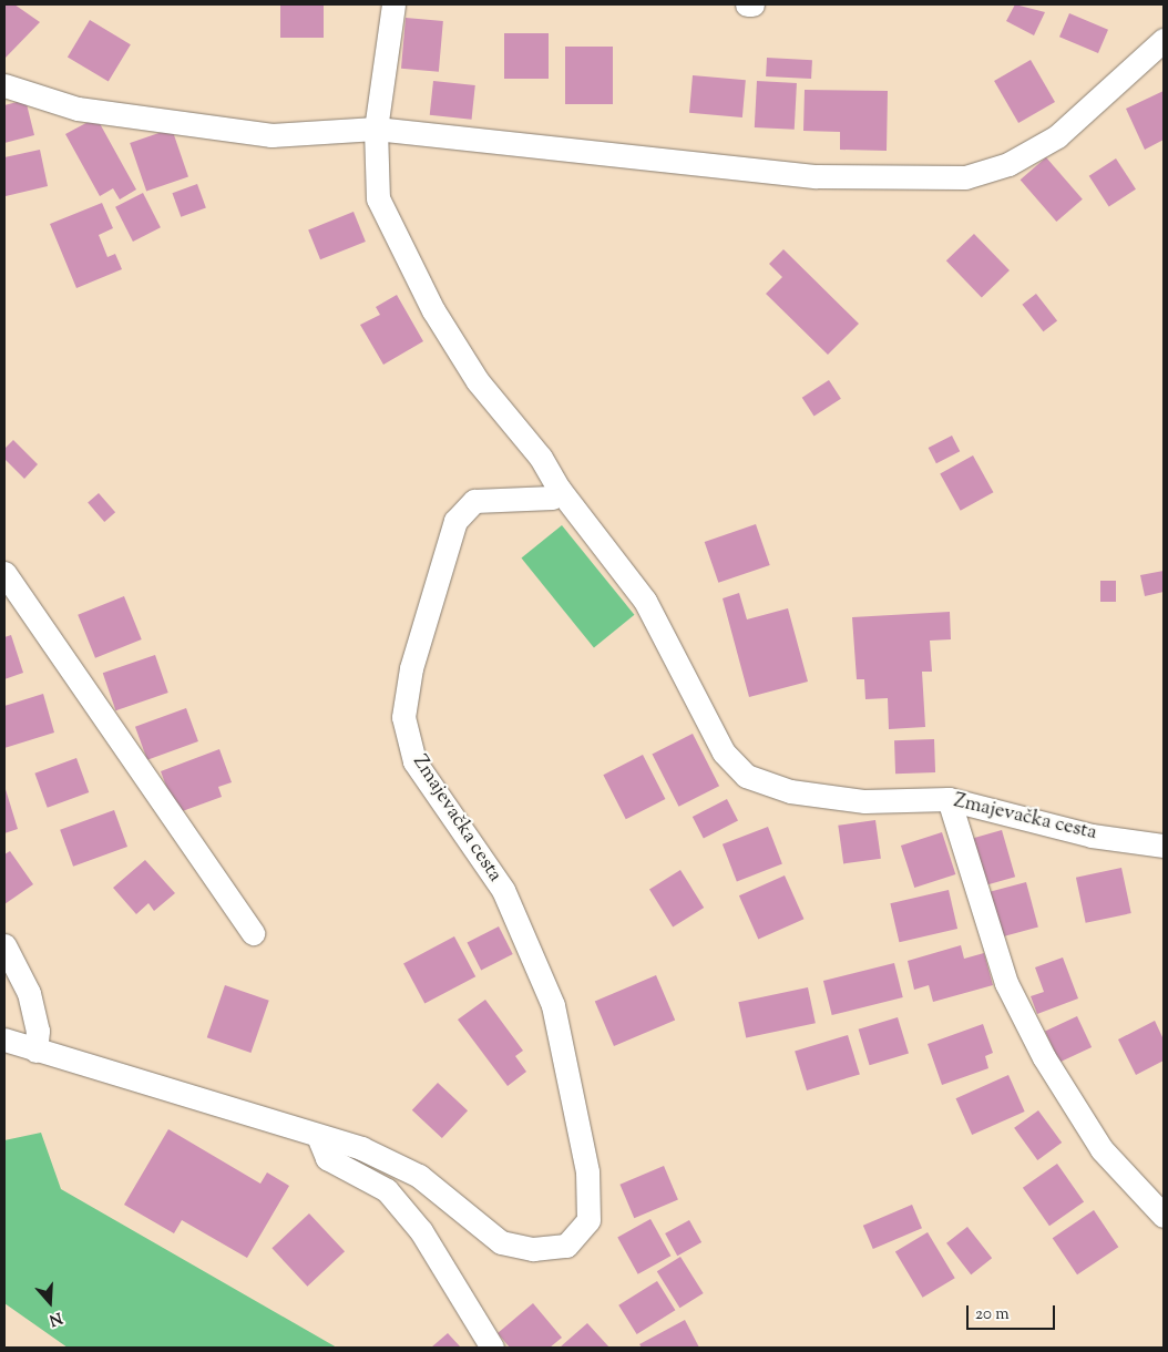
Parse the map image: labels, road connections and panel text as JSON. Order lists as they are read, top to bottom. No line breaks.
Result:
{"streets":{"street":["Zmajevačka cesta"]},"scale_bar":"20 m","north":"bottom"}
